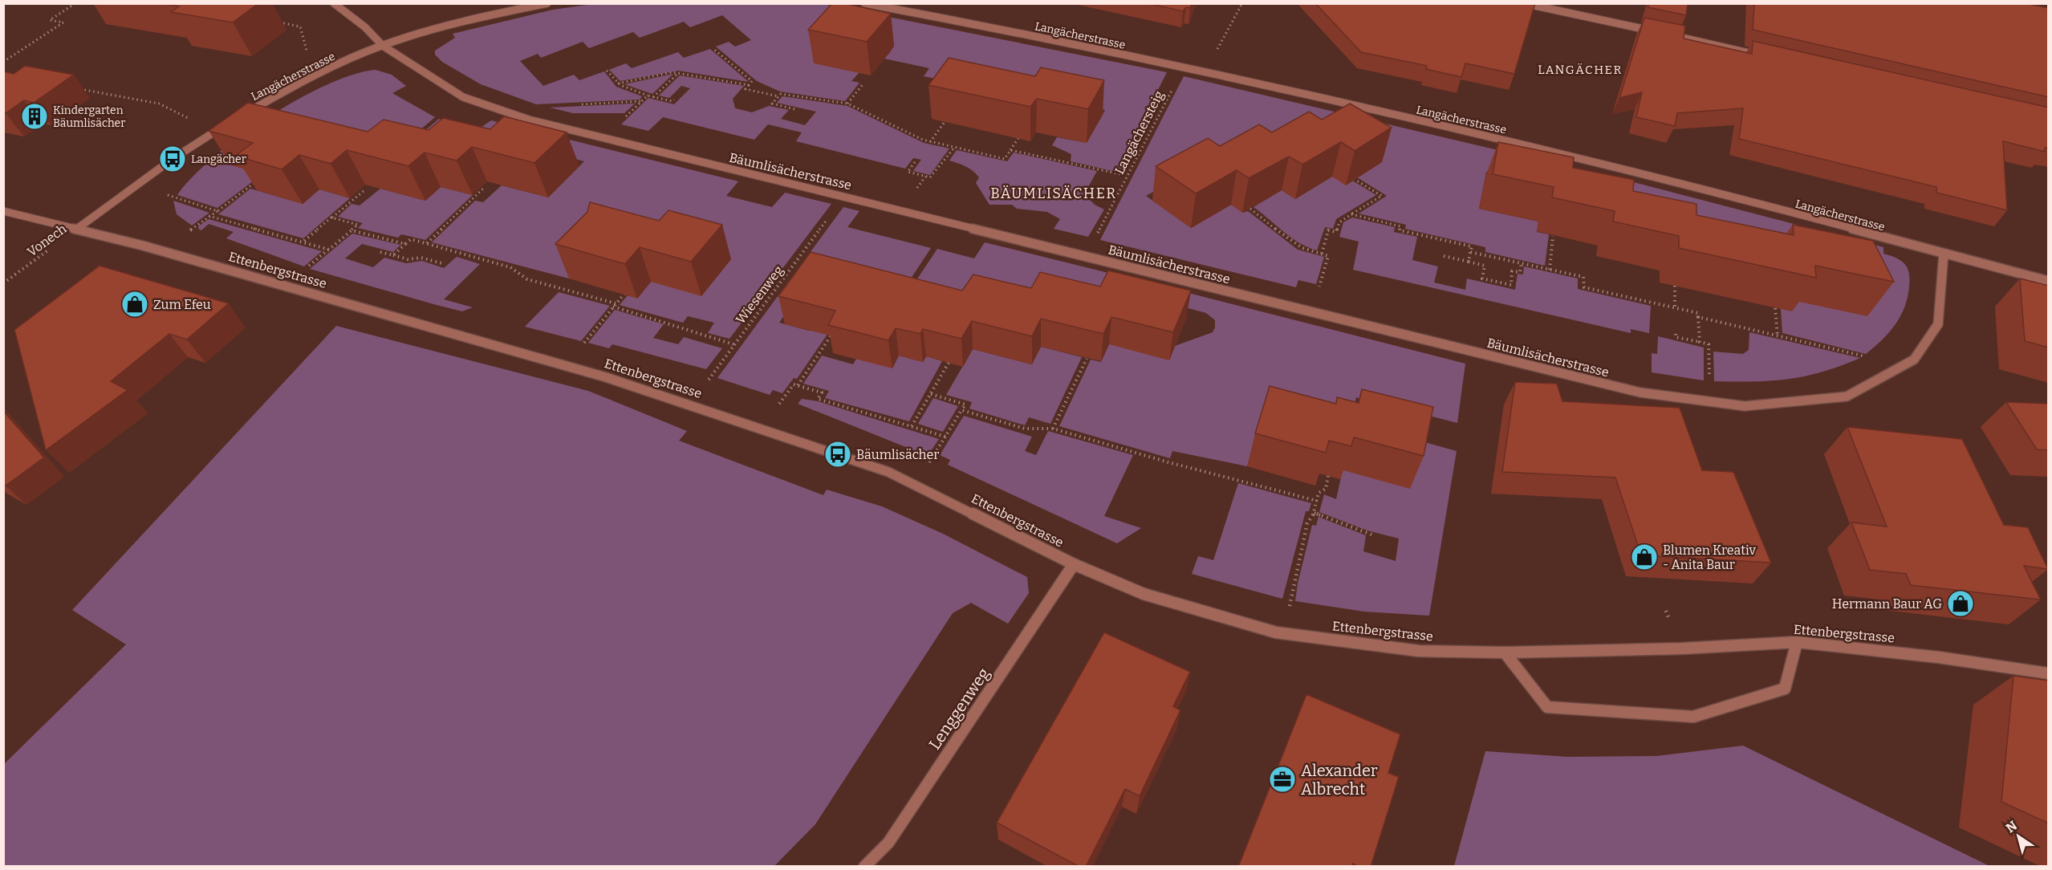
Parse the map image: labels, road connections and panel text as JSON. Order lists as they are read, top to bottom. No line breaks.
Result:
{"streets":{"street":["Langächerstrasse","Bäumlisächerstrasse","Ettenbergstrasse","Lenggenweg"],"path":["Langächersteig","Vonech","Wiesenweg"]},"crossings":[["Langächerstrasse","Bäumlisächerstrasse"],["Vonech","Ettenbergstrasse"],["Ettenbergstrasse","Lenggenweg"]],"districts":["LANGÄCHER","BÄUMLISÄCHER"],"places":{"building":["Kindergarten Bäumlisächer"],"bus stop":["Langächer","Bäumlisächer"],"shop":["Zum Efeu","Blumen Kreativ - Anita Baur","Hermann Baur AG"],"office":["Alexander Albrecht"]},"north":"top left"}
